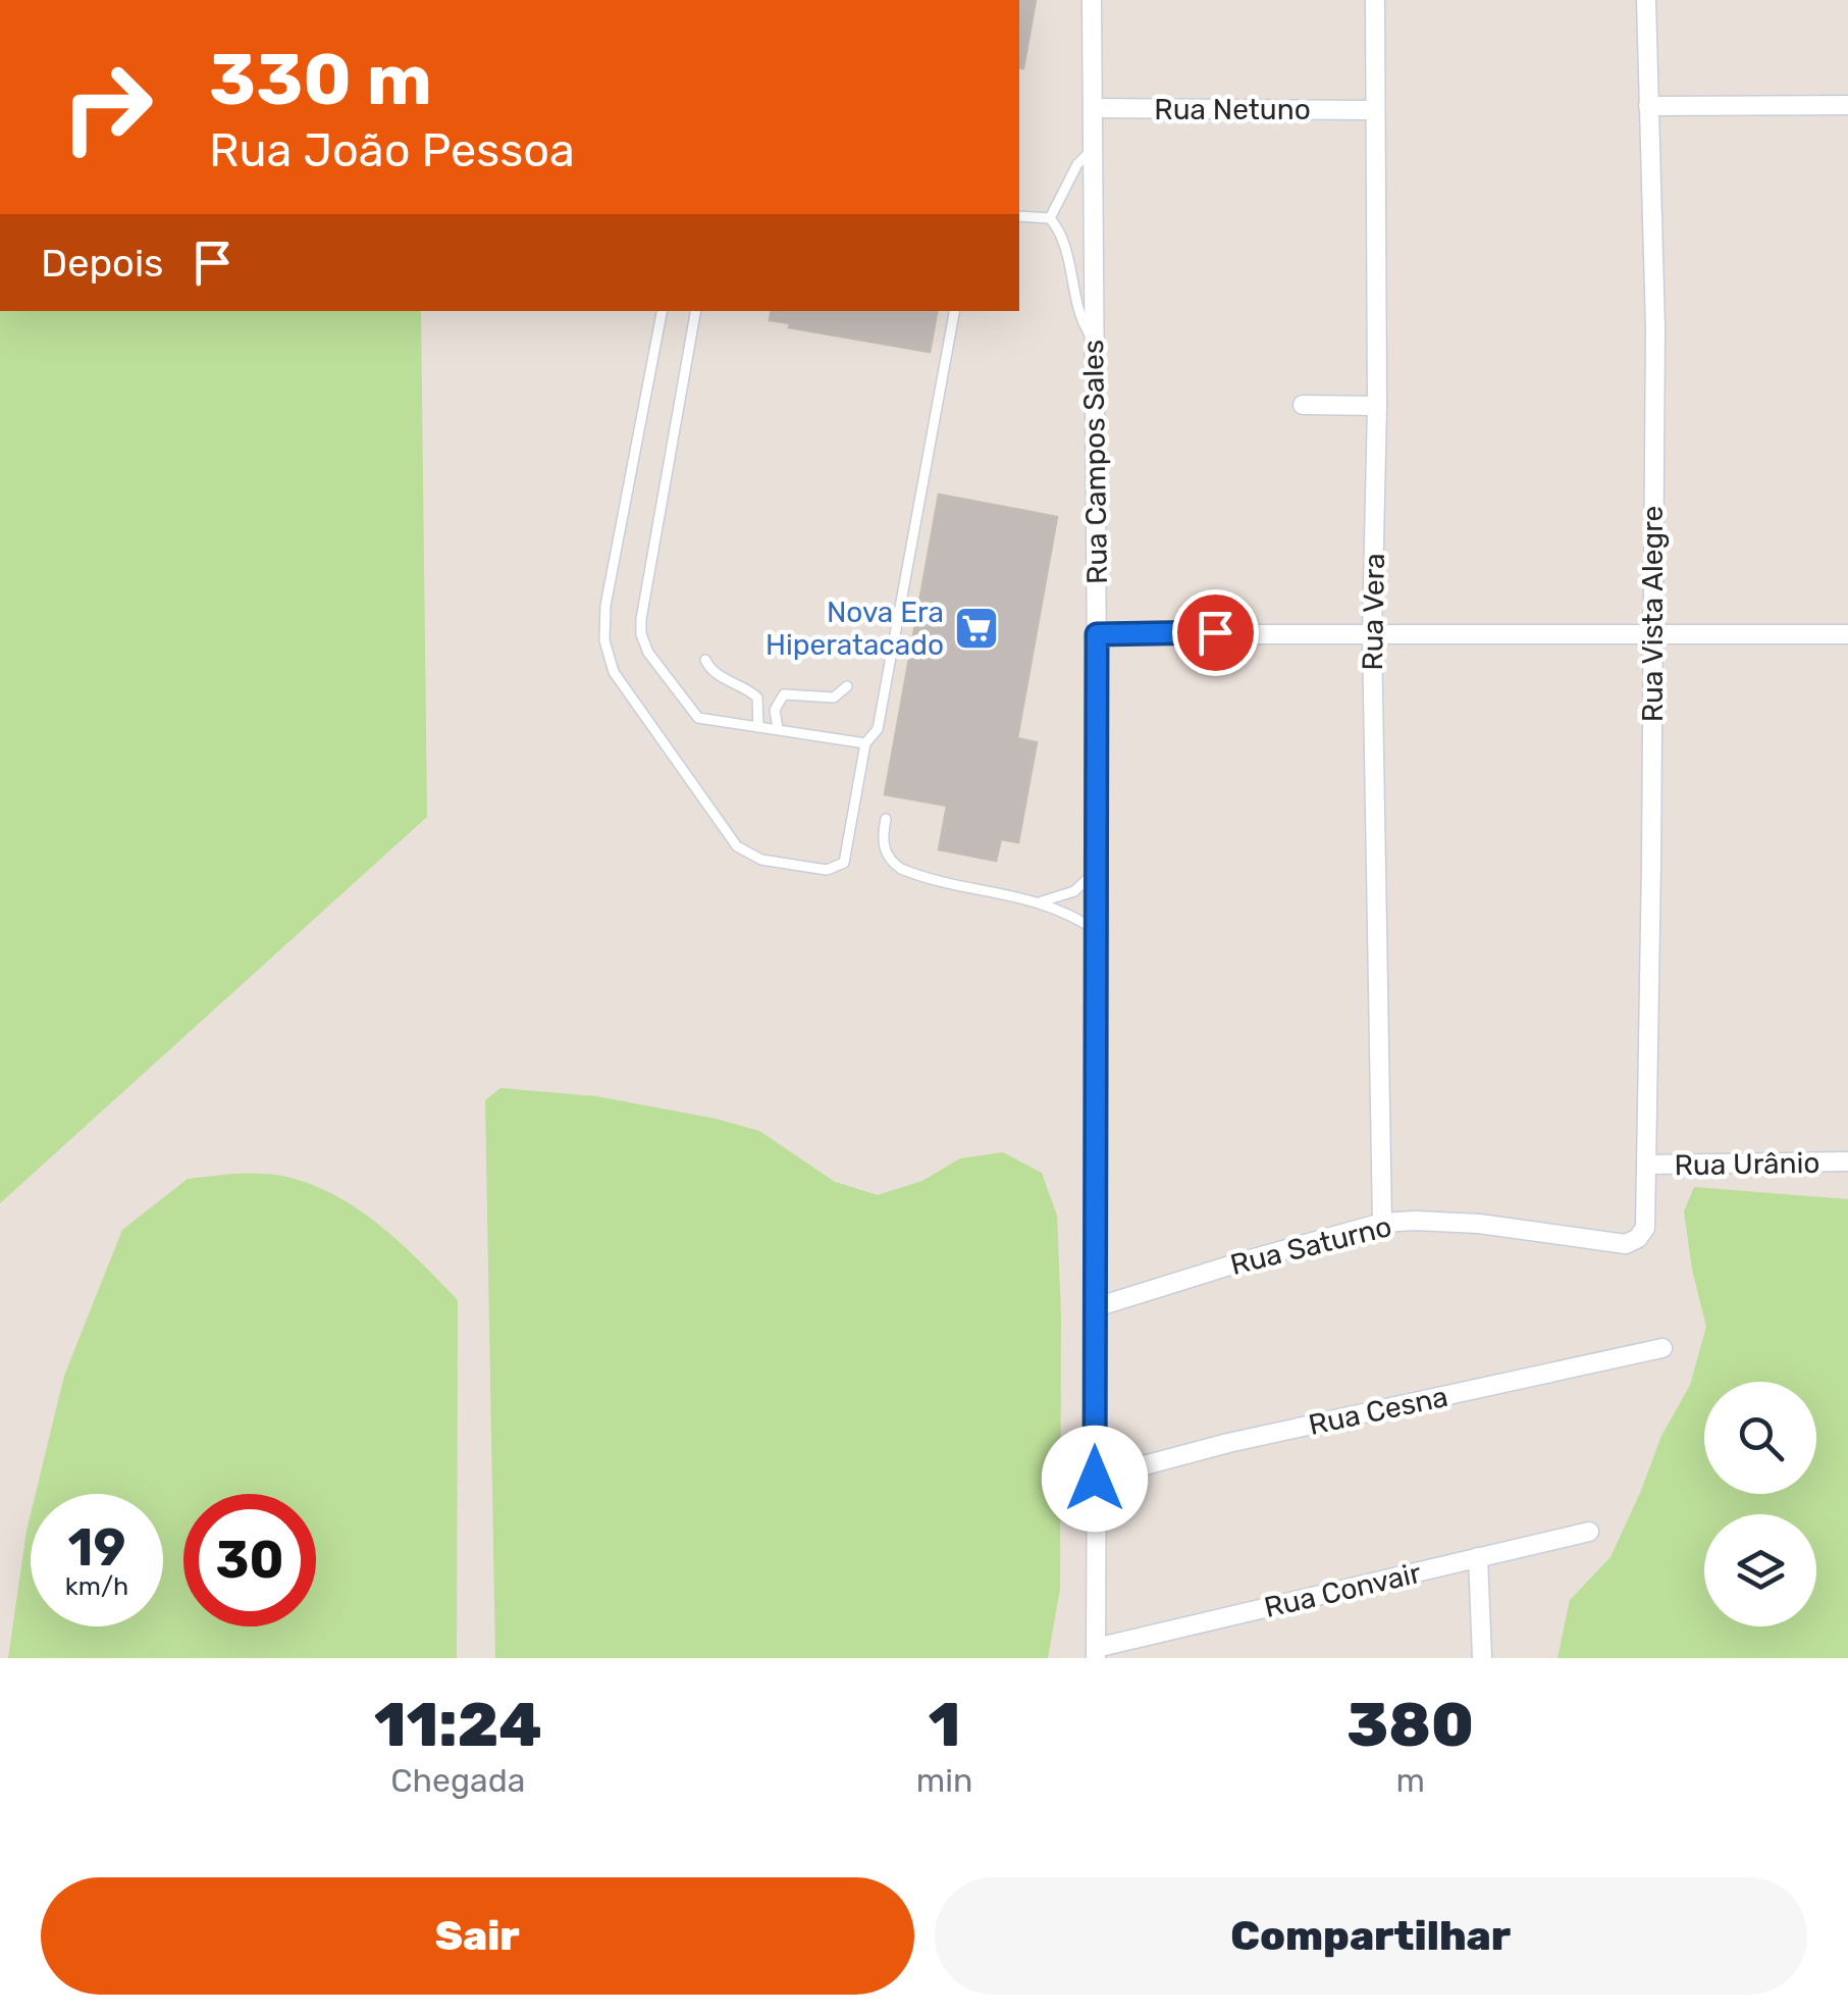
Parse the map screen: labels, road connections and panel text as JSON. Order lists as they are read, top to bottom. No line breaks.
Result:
{"streets":{"street":["Rua Netuno","Rua Campos Sales","Rua Vera","Rua Vista Alegre","Rua Urânio","Rua Saturno","Rua Cesna","Rua Convair"]},"crossings":[["Rua Netuno","Rua Campos Sales"],["Rua Netuno","Rua Vera"],["Rua Campos Sales","Rua Saturno"],["Rua Campos Sales","Rua Cesna"],["Rua Campos Sales","Rua Convair"],["Rua Vera","Rua Saturno"],["Rua Vista Alegre","Rua Urânio"],["Rua Vista Alegre","Rua Saturno"]],"places":{"supermarket":["Nova Era Hiperatacado"]},"page":{"turn":["330 m","Rua João Pessoa"],"then":"Depois","speed":"19 km/h","limit":"30","eta":["11:24","Chegada","1","min","380","m"],"buttons":["Sair","Compartilhar"]}}
